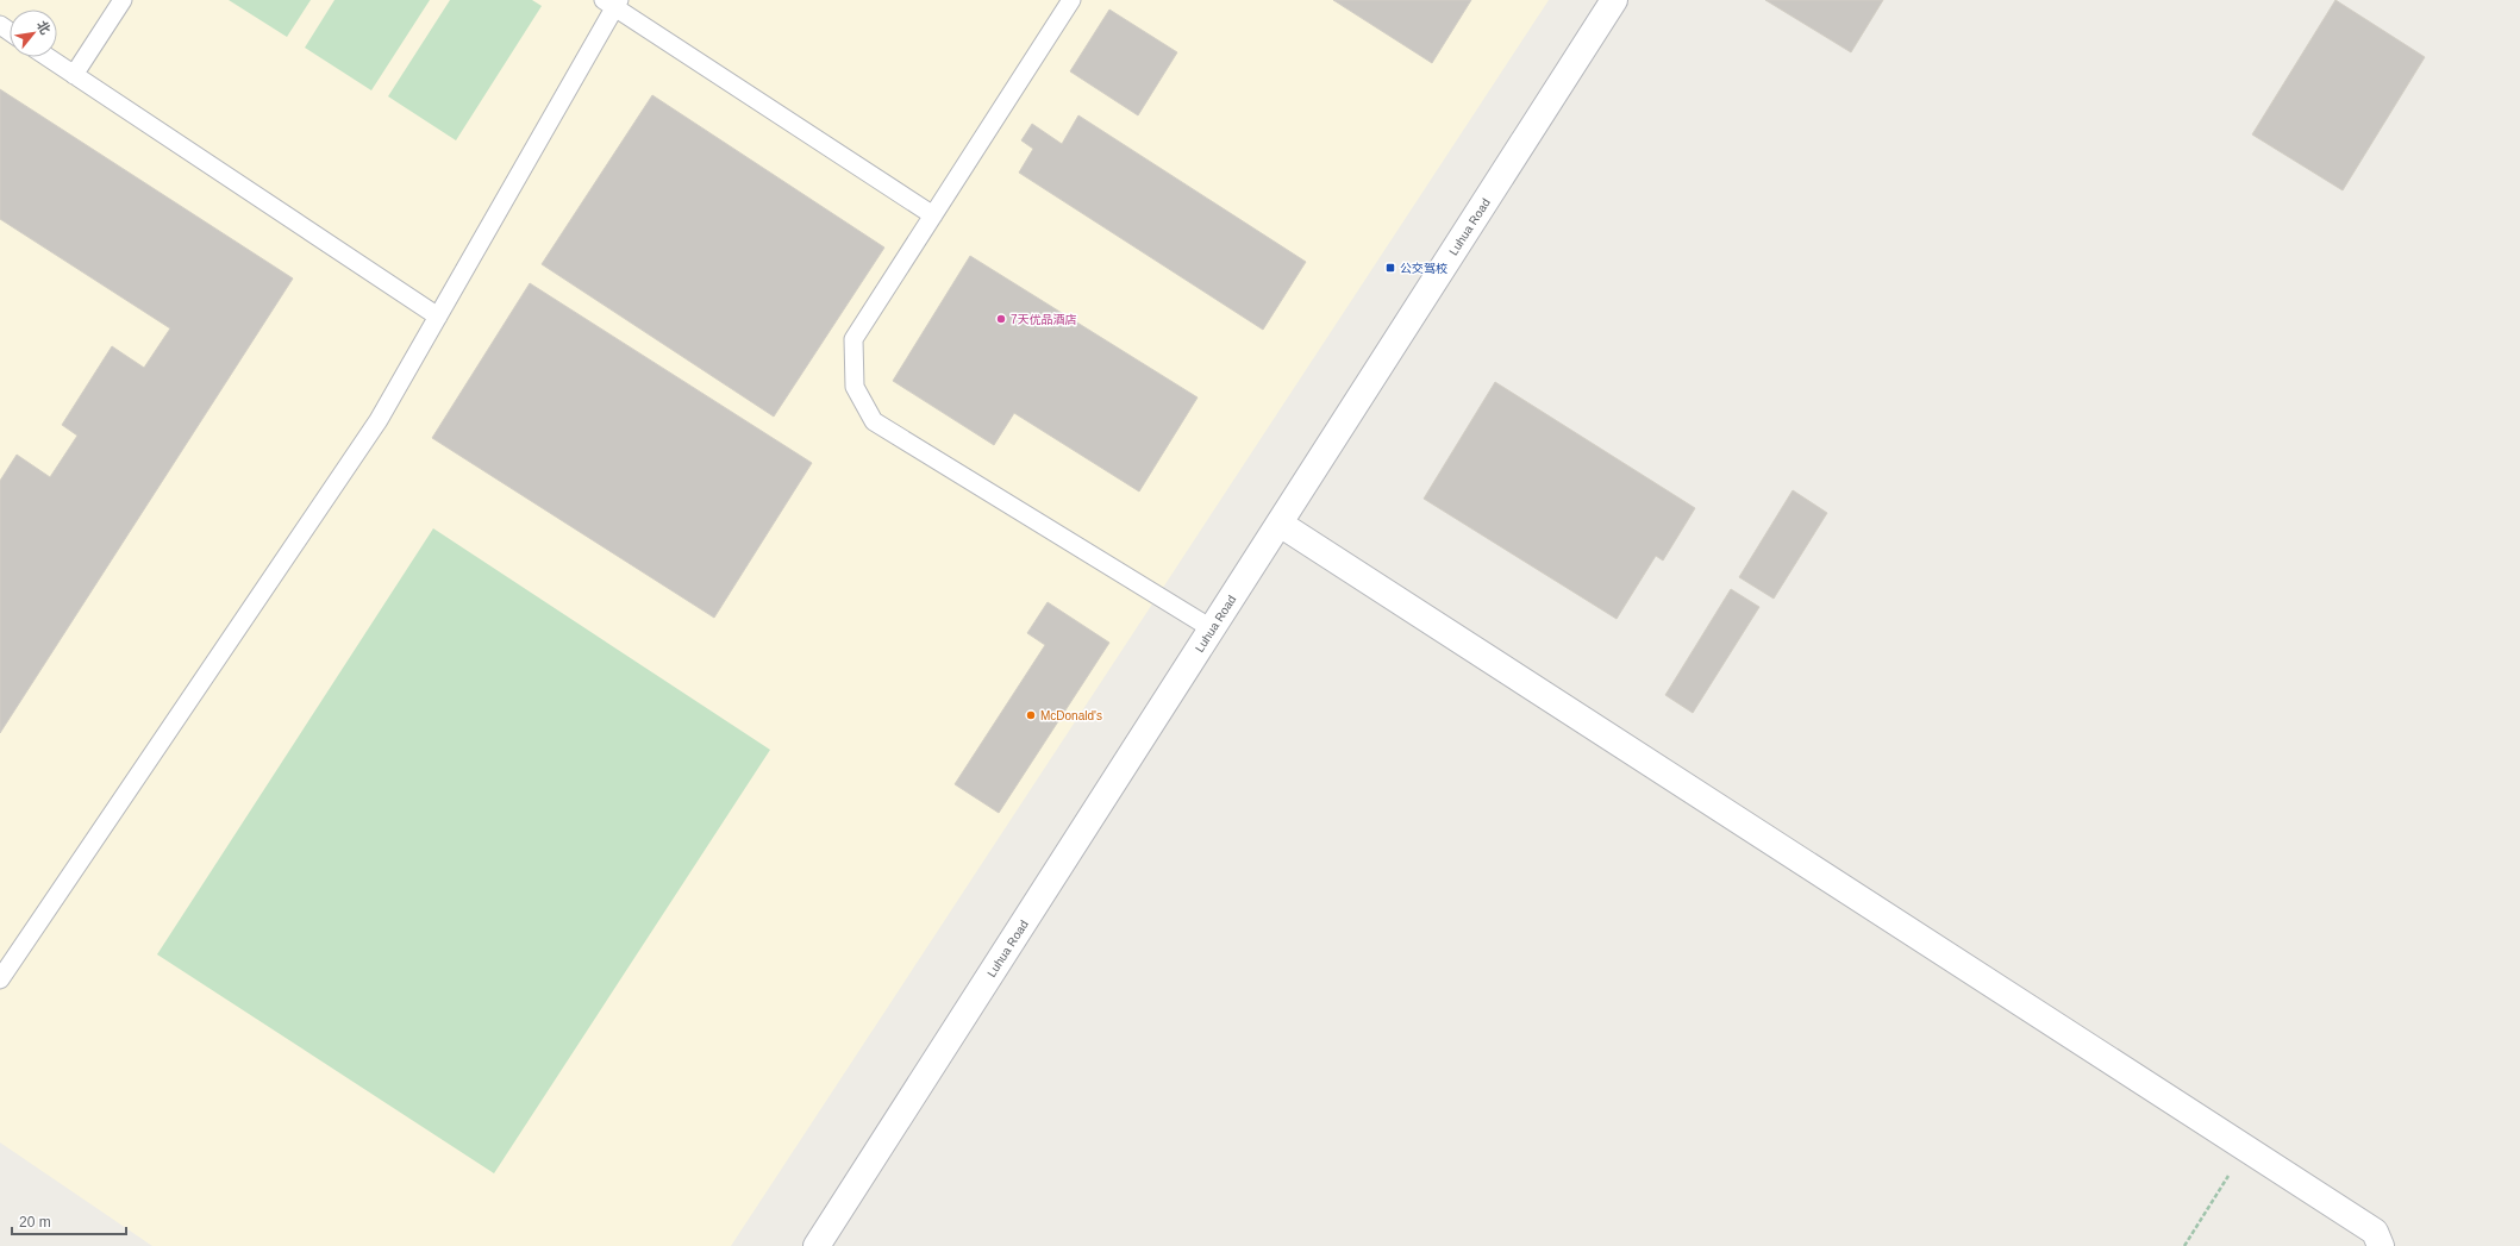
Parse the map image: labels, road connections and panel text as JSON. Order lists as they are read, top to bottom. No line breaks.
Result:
{"streets":{"street":["Luhua Road"]},"places":{"transit":["公交驾校"],"other":["7天优品酒店","McDonald's"]},"scale_bar":"20 m","north":"top right"}
